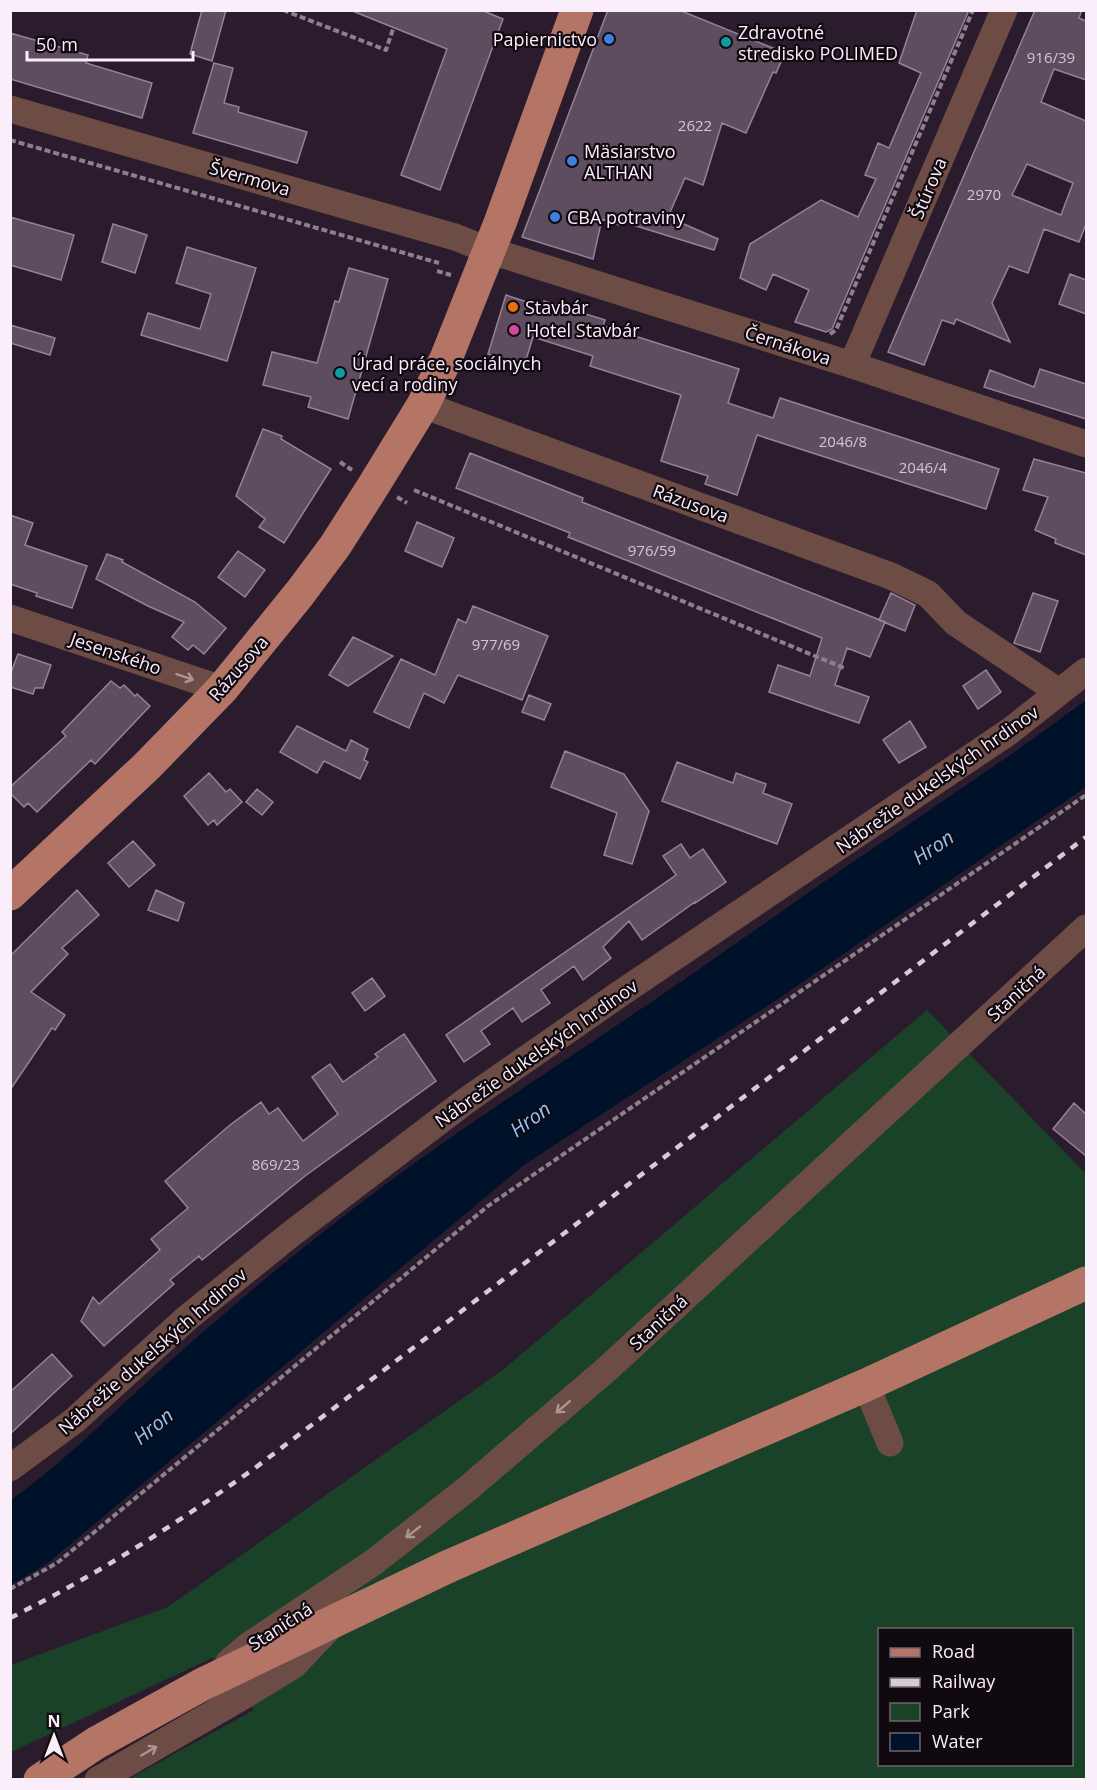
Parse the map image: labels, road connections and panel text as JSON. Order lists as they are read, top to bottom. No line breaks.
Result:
{"streets":{"main road":["Rázusova"],"street":["Švermova","Štúrova","Černákova","Jesenského","Nábrežie dukelských hrdinov","Staničná"]},"crossings":[["Švermova","Černákova"],["Švermova","Rázusova"],["Štúrova","Černákova"],["Černákova","Rázusova"],["Rázusova","Jesenského"],["Rázusova","Nábrežie dukelských hrdinov"]],"one_way":["Jesenského","Staničná"],"water":["Hron"],"places":["Papiernictvo","Zdravotné stredisko POLIMED","Mäsiarstvo ALTHAN","CBA potraviny","Stavbár","Hotel Stavbár","Úrad práce, sociálnych vecí a rodiny"],"house_numbers":["916/39","2622","2970","2046/8","2046/4","976/59","977/69","869/23"],"legend":["Road","Railway","Park","Water"],"scale_bar":"50 m","north":"top"}
